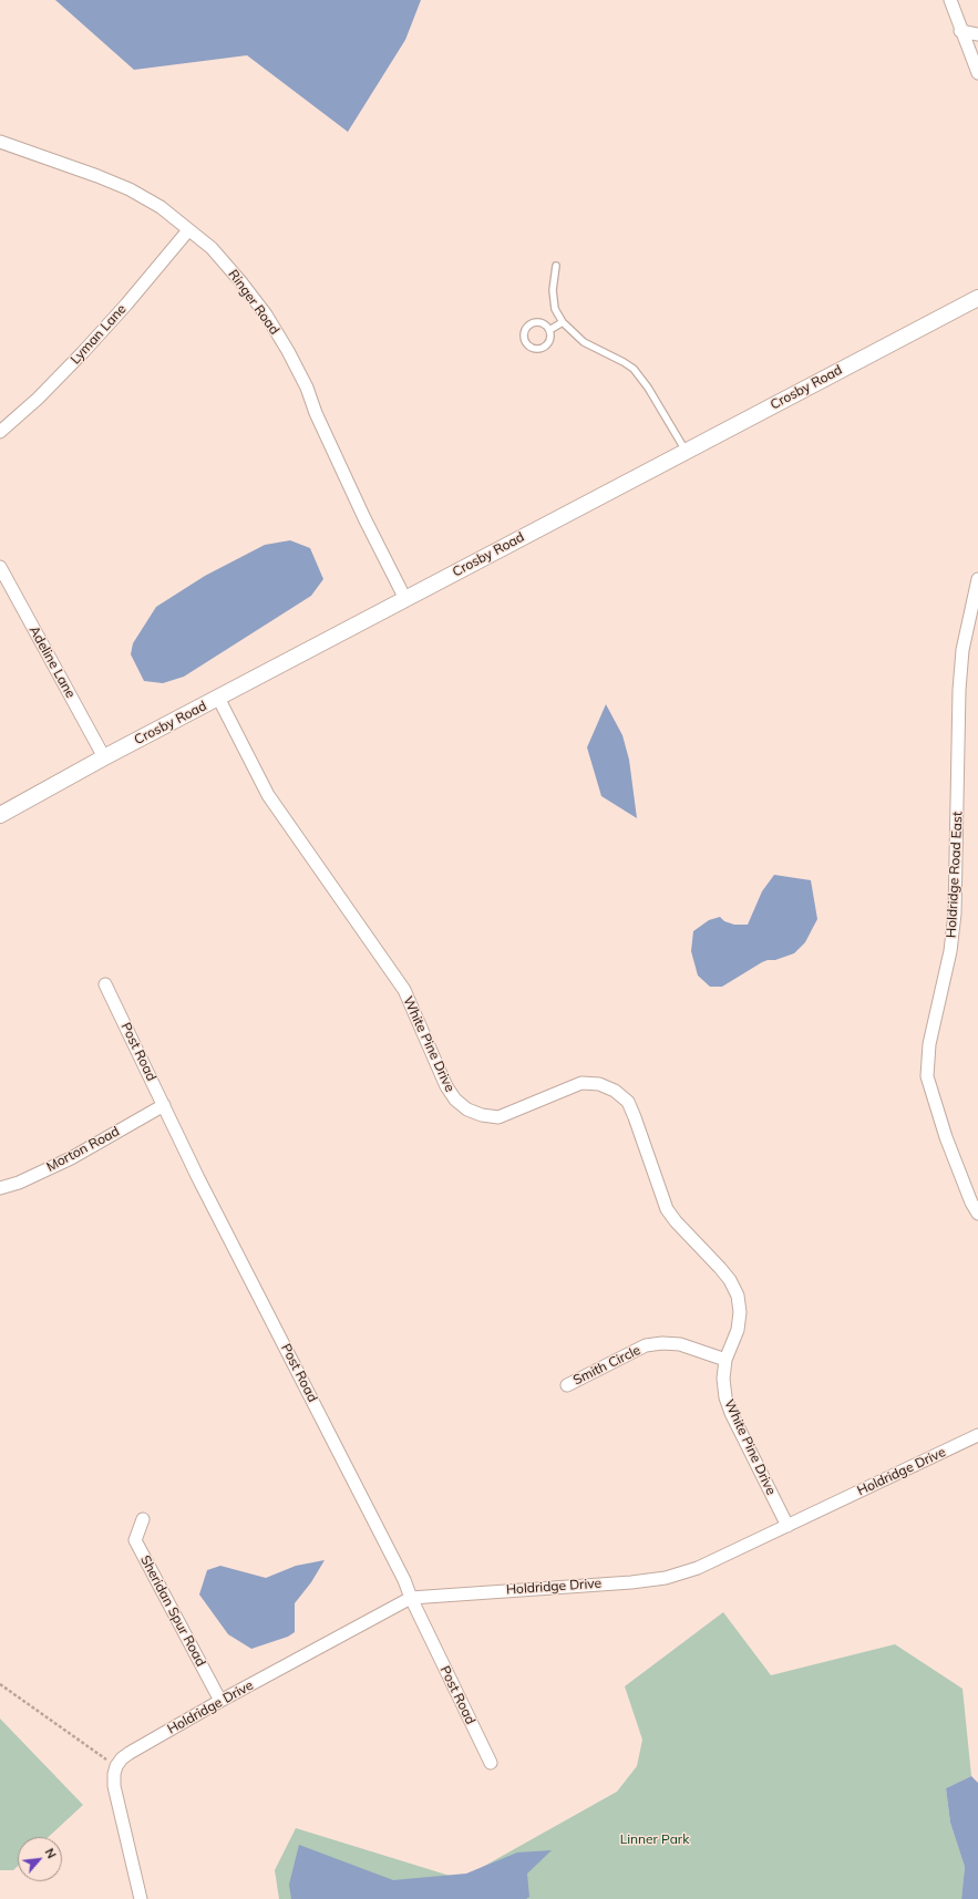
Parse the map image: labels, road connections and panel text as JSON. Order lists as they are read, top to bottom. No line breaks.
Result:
{"streets":{"street":["Ringer Road","Lyman Lane","Crosby Road","Adeline Lane","Holdridge Road East","White Pine Drive","Post Road","Morton Road","Smith Circle","Holdridge Drive","Sheridan Spur Road"]},"crossings":[["Ringer Road","Lyman Lane"],["Ringer Road","Crosby Road"],["Crosby Road","Adeline Lane"],["Crosby Road","White Pine Drive"],["White Pine Drive","Smith Circle"],["White Pine Drive","Holdridge Drive"],["Post Road","Morton Road"],["Post Road","Holdridge Drive"],["Holdridge Drive","Sheridan Spur Road"]],"parks":["Linner Park"],"north":"top right"}
